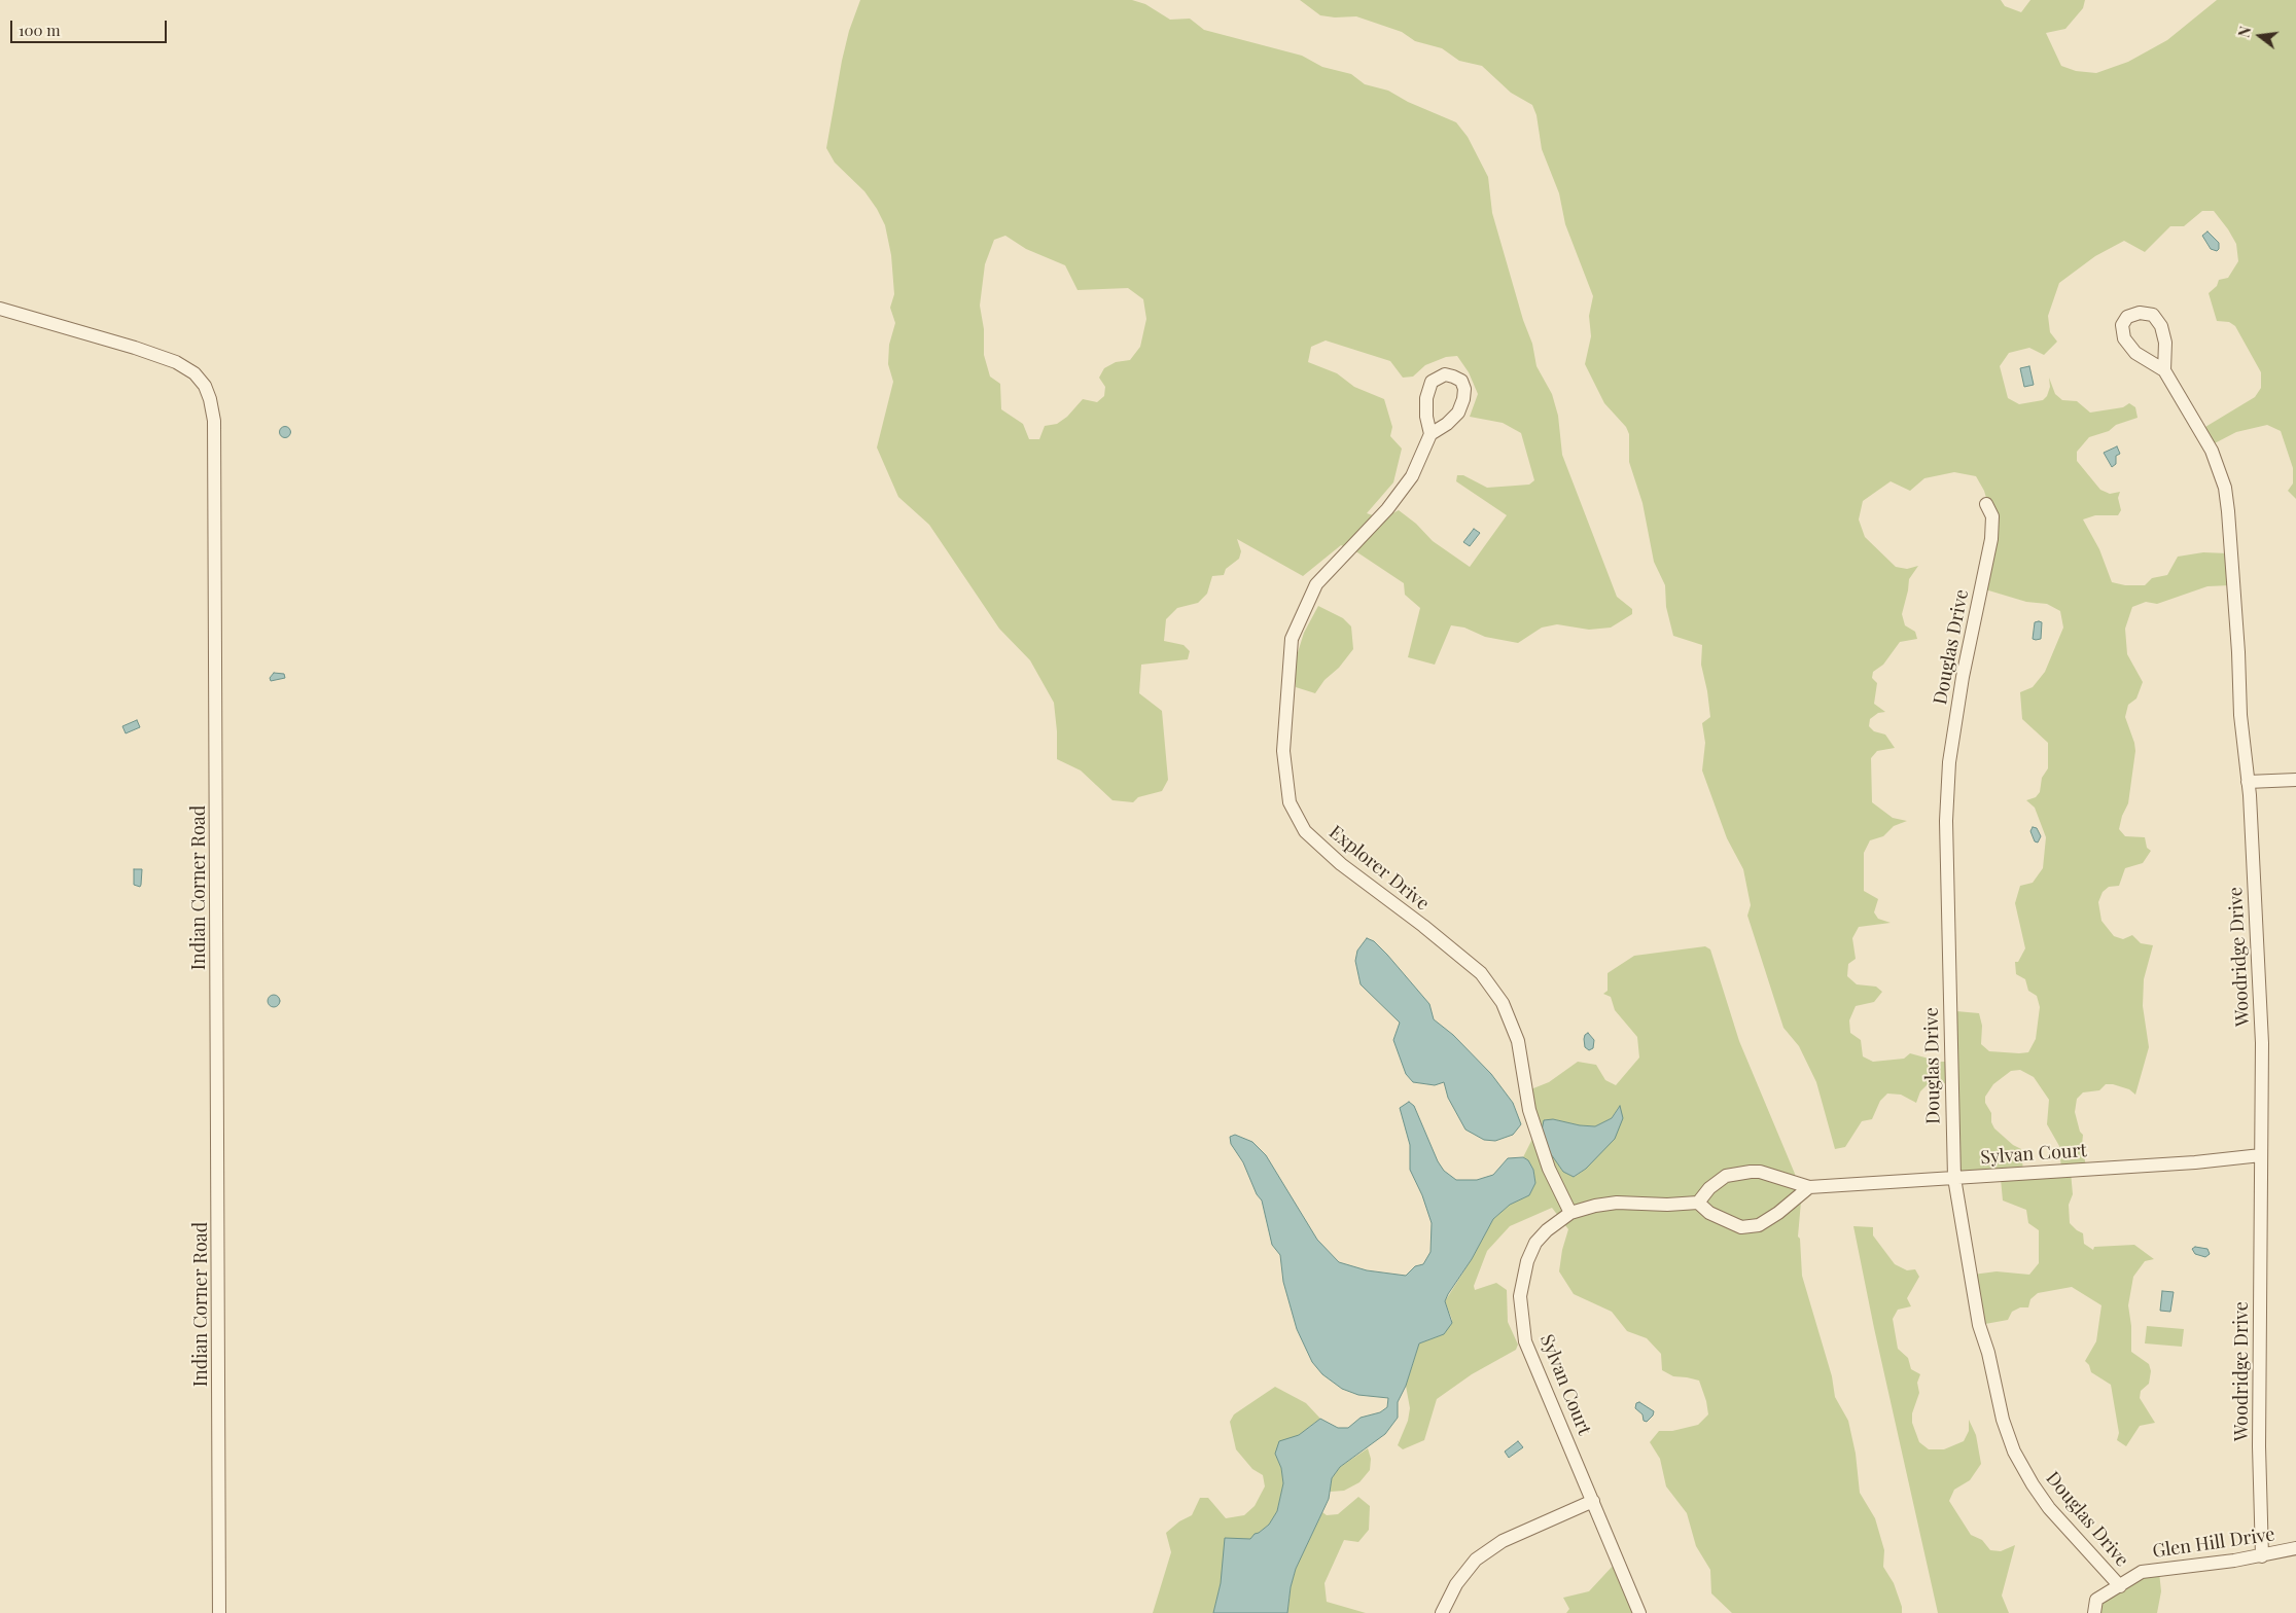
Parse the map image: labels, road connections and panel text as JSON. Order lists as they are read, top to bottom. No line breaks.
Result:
{"streets":{"street":["Douglas Drive","Explorer Drive","Indian Corner Road","Woodridge Drive","Sylvan Court","Glen Hill Drive"]},"crossings":[["Douglas Drive","Sylvan Court"],["Douglas Drive","Glen Hill Drive"],["Explorer Drive","Sylvan Court"],["Woodridge Drive","Sylvan Court"],["Woodridge Drive","Glen Hill Drive"]],"scale_bar":"100 m","north":"left"}
